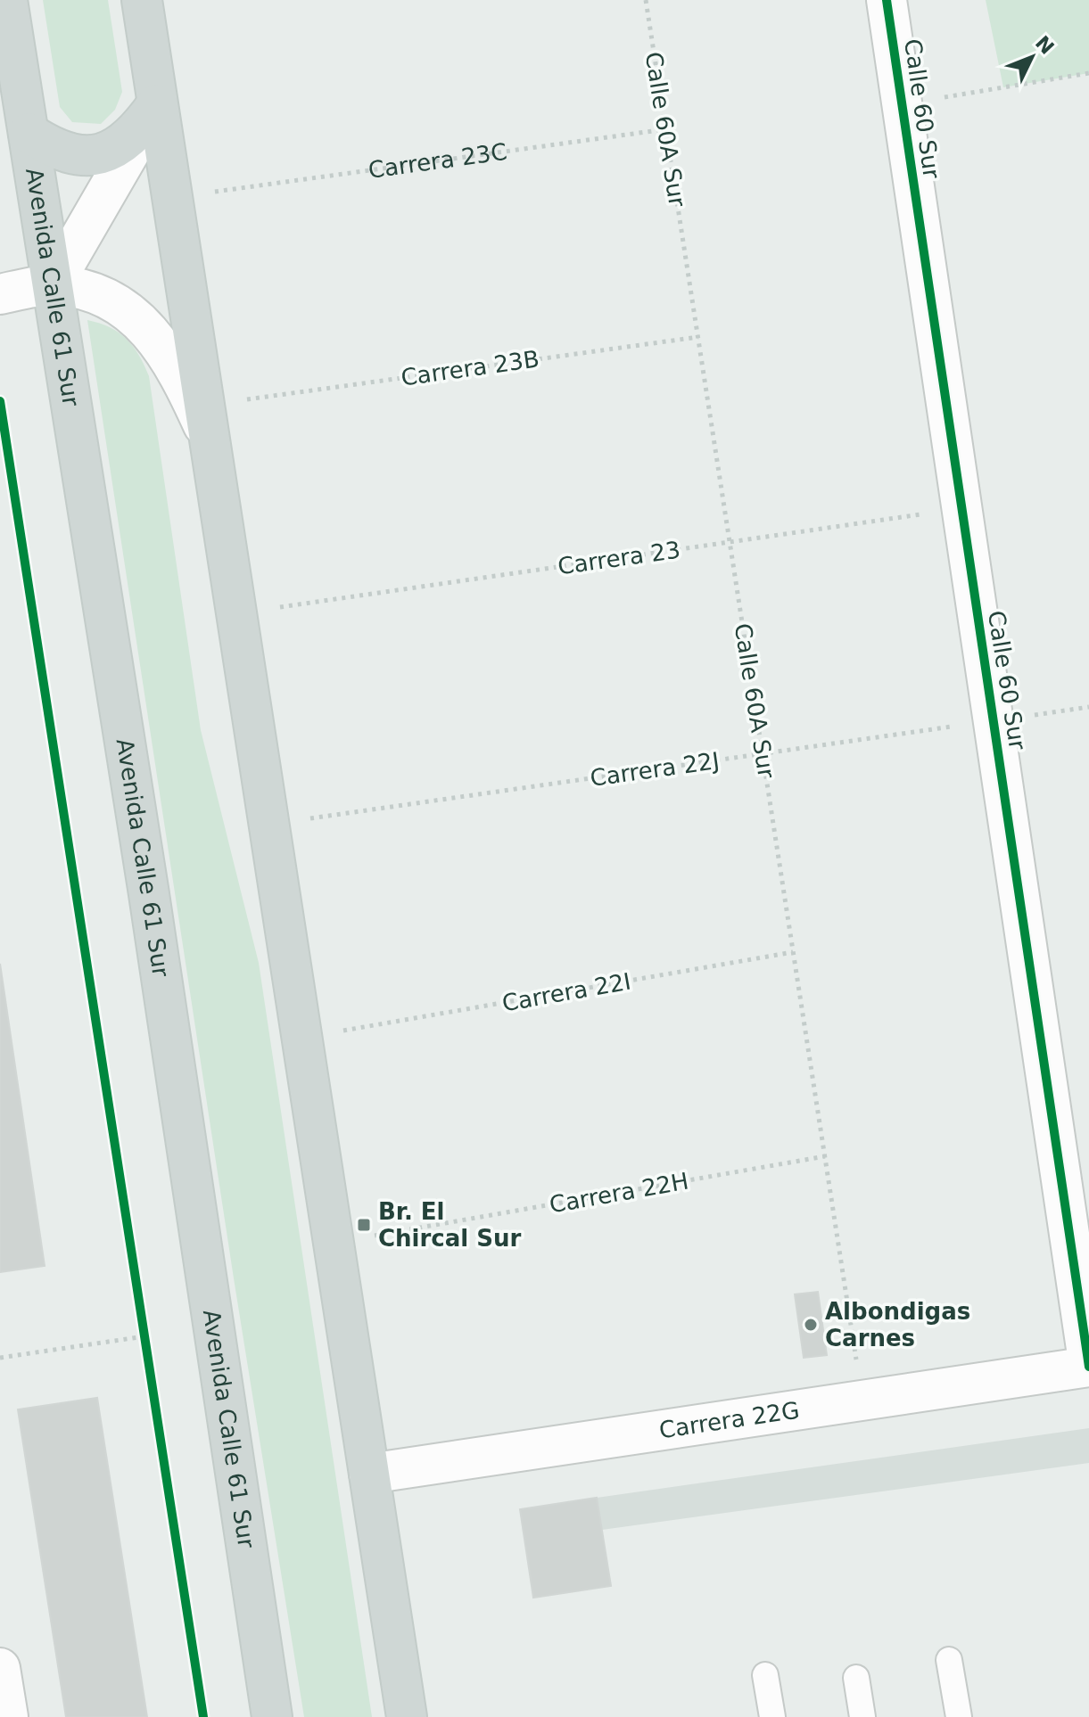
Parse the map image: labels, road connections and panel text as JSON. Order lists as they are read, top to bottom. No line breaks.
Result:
{"streets":{"main road":["Avenida Calle 61 Sur"],"street":["Calle 60 Sur","Carrera 22G"],"path":["Calle 60A Sur","Carrera 23C","Carrera 23B","Carrera 23","Carrera 22J","Carrera 22I","Carrera 22H"]},"crossings":[["Calle 60 Sur","Carrera 23"],["Calle 60 Sur","Carrera 22J"],["Calle 60 Sur","Carrera 22G"],["Calle 60A Sur","Carrera 23C"],["Calle 60A Sur","Carrera 23B"],["Calle 60A Sur","Carrera 23"],["Calle 60A Sur","Carrera 22J"],["Calle 60A Sur","Carrera 22I"],["Calle 60A Sur","Carrera 22H"],["Calle 60A Sur","Carrera 22G"]],"places":{"transit":["Br. El Chircal Sur"],"other":["Albondigas Carnes"]},"north":"top right"}
